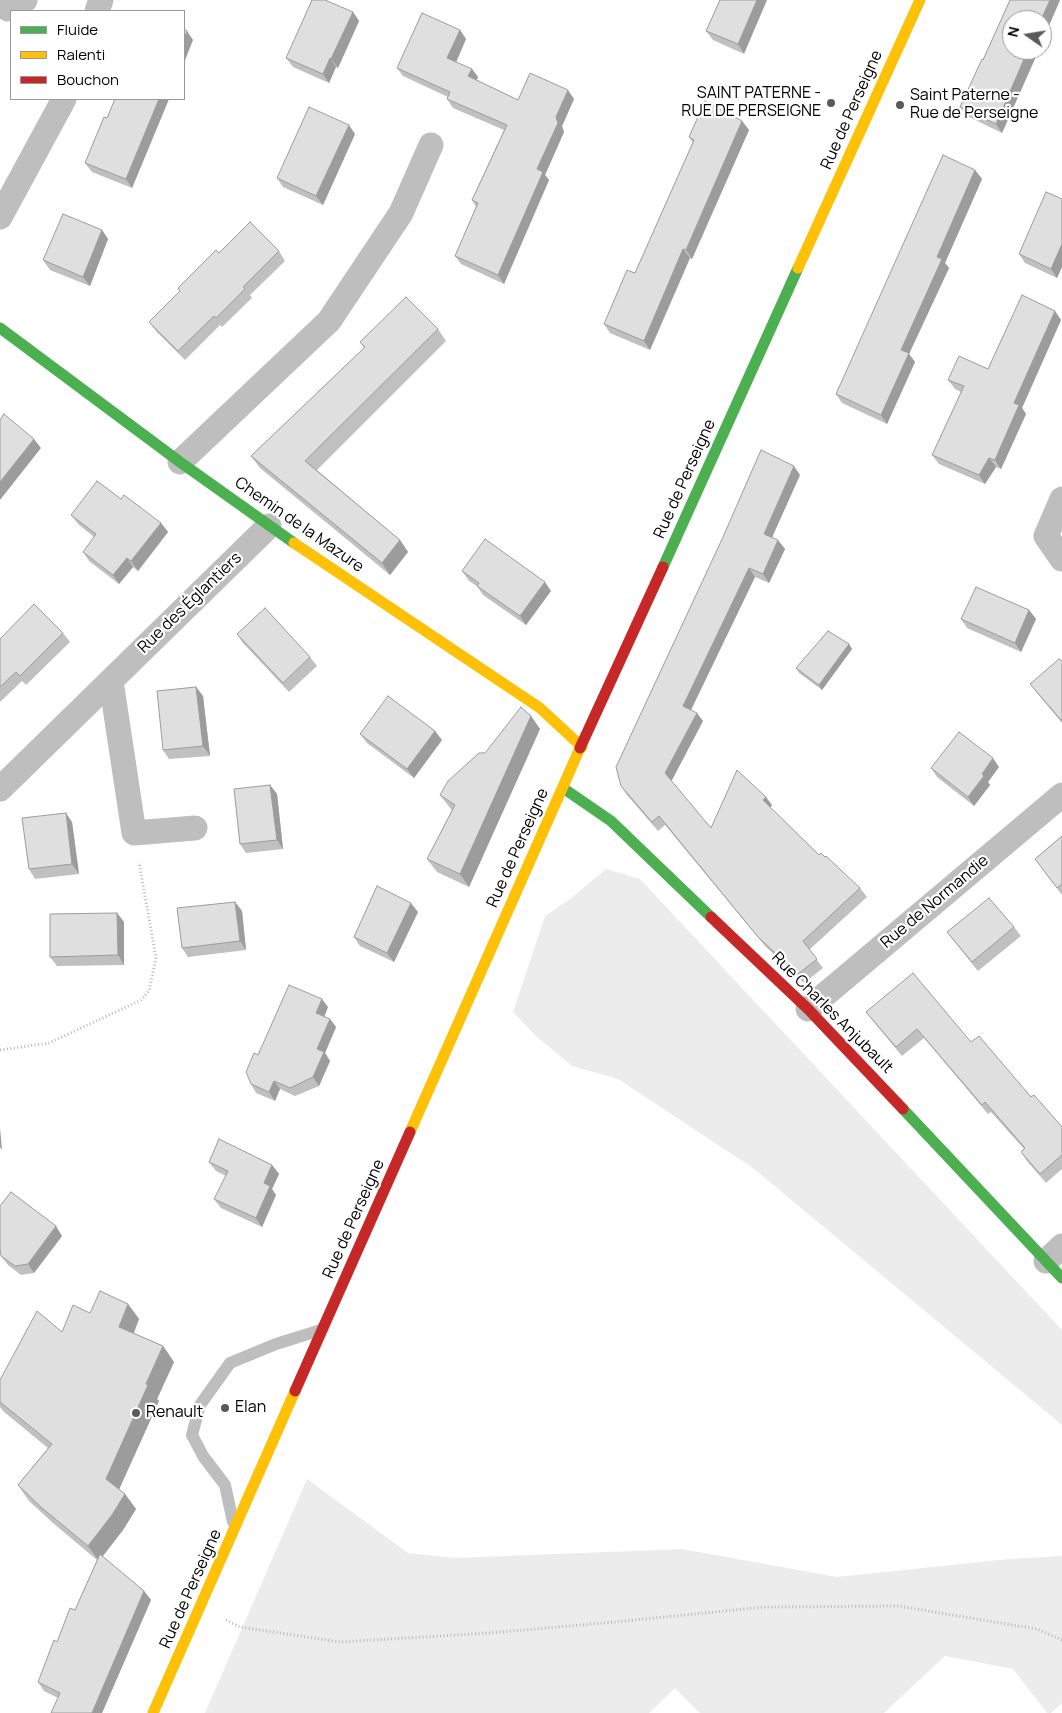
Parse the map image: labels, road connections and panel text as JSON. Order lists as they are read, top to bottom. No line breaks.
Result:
{"streets":{"main road":["Rue de Perseigne","Chemin de la Mazure","Rue Charles Anjubault"],"street":["Rue des Églantiers","Rue de Normandie"]},"crossings":[["Rue de Perseigne","Chemin de la Mazure"],["Rue de Perseigne","Rue Charles Anjubault"],["Chemin de la Mazure","Rue des Églantiers"],["Rue de Normandie","Rue Charles Anjubault"]],"places":["SAINT PATERNE - RUE DE PERSEIGNE","Saint Paterne - Rue de Perseigne","Elan","Renault"],"legend":["Fluide","Ralenti","Bouchon"],"north":"left"}
